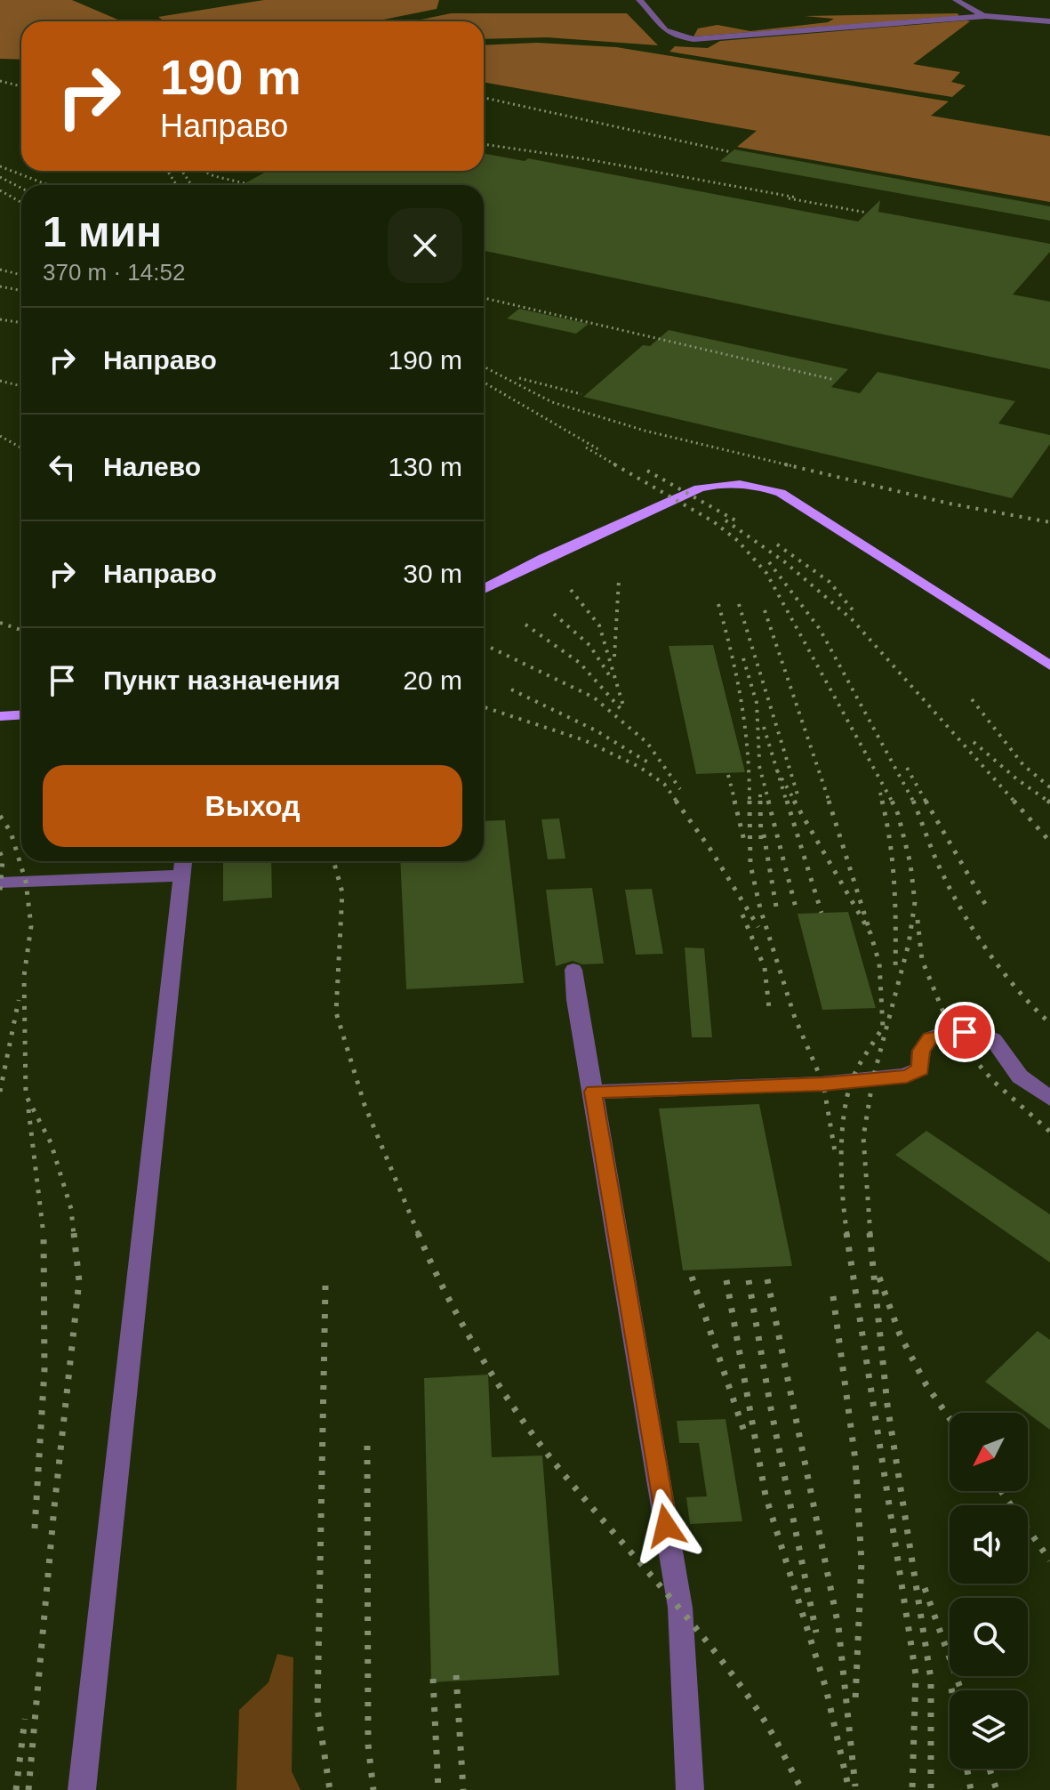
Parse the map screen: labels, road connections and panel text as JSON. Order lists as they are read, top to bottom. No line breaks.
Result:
{"north":"bottom left","page":{"turn":["190 m","Направо"],"heading":["1 мин","370 m · 14:52"],"list":[{"name":"Направо","value":"190 m"},{"name":"Налево","value":"130 m"},{"name":"Направо","value":"30 m"},{"name":"Пункт назначения","value":"20 m"}],"buttons":"Выход"}}
